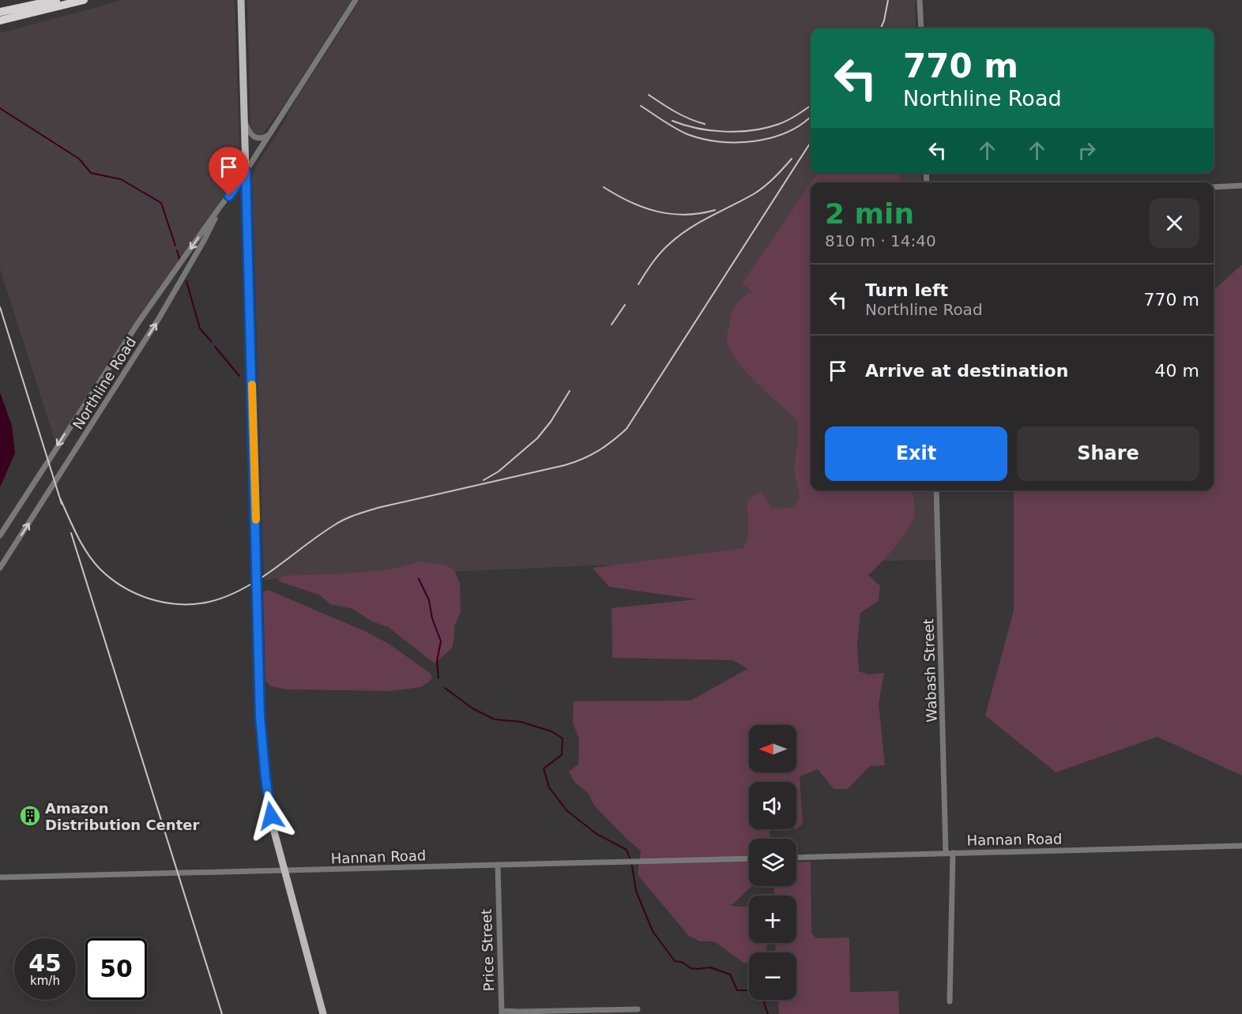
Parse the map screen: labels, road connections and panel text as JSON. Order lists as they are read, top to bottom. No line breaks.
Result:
{"streets":{"street":["Northline Road","Wabash Street","Hannan Road","Price Street"]},"crossings":[["Wabash Street","Hannan Road"],["Hannan Road","Price Street"]],"places":{"building":["Amazon Distribution Center"]},"north":"left","page":{"turn":["770 m","Northline Road"],"heading":["2 min","810 m · 14:40"],"list":[{"name":"Turn left","note":"Northline Road","value":"770 m"},{"name":"Arrive at destination","value":"40 m"}],"buttons":["Exit","Share"],"map_buttons":["+","−"],"speed":"45 km/h","limit":"50"}}
